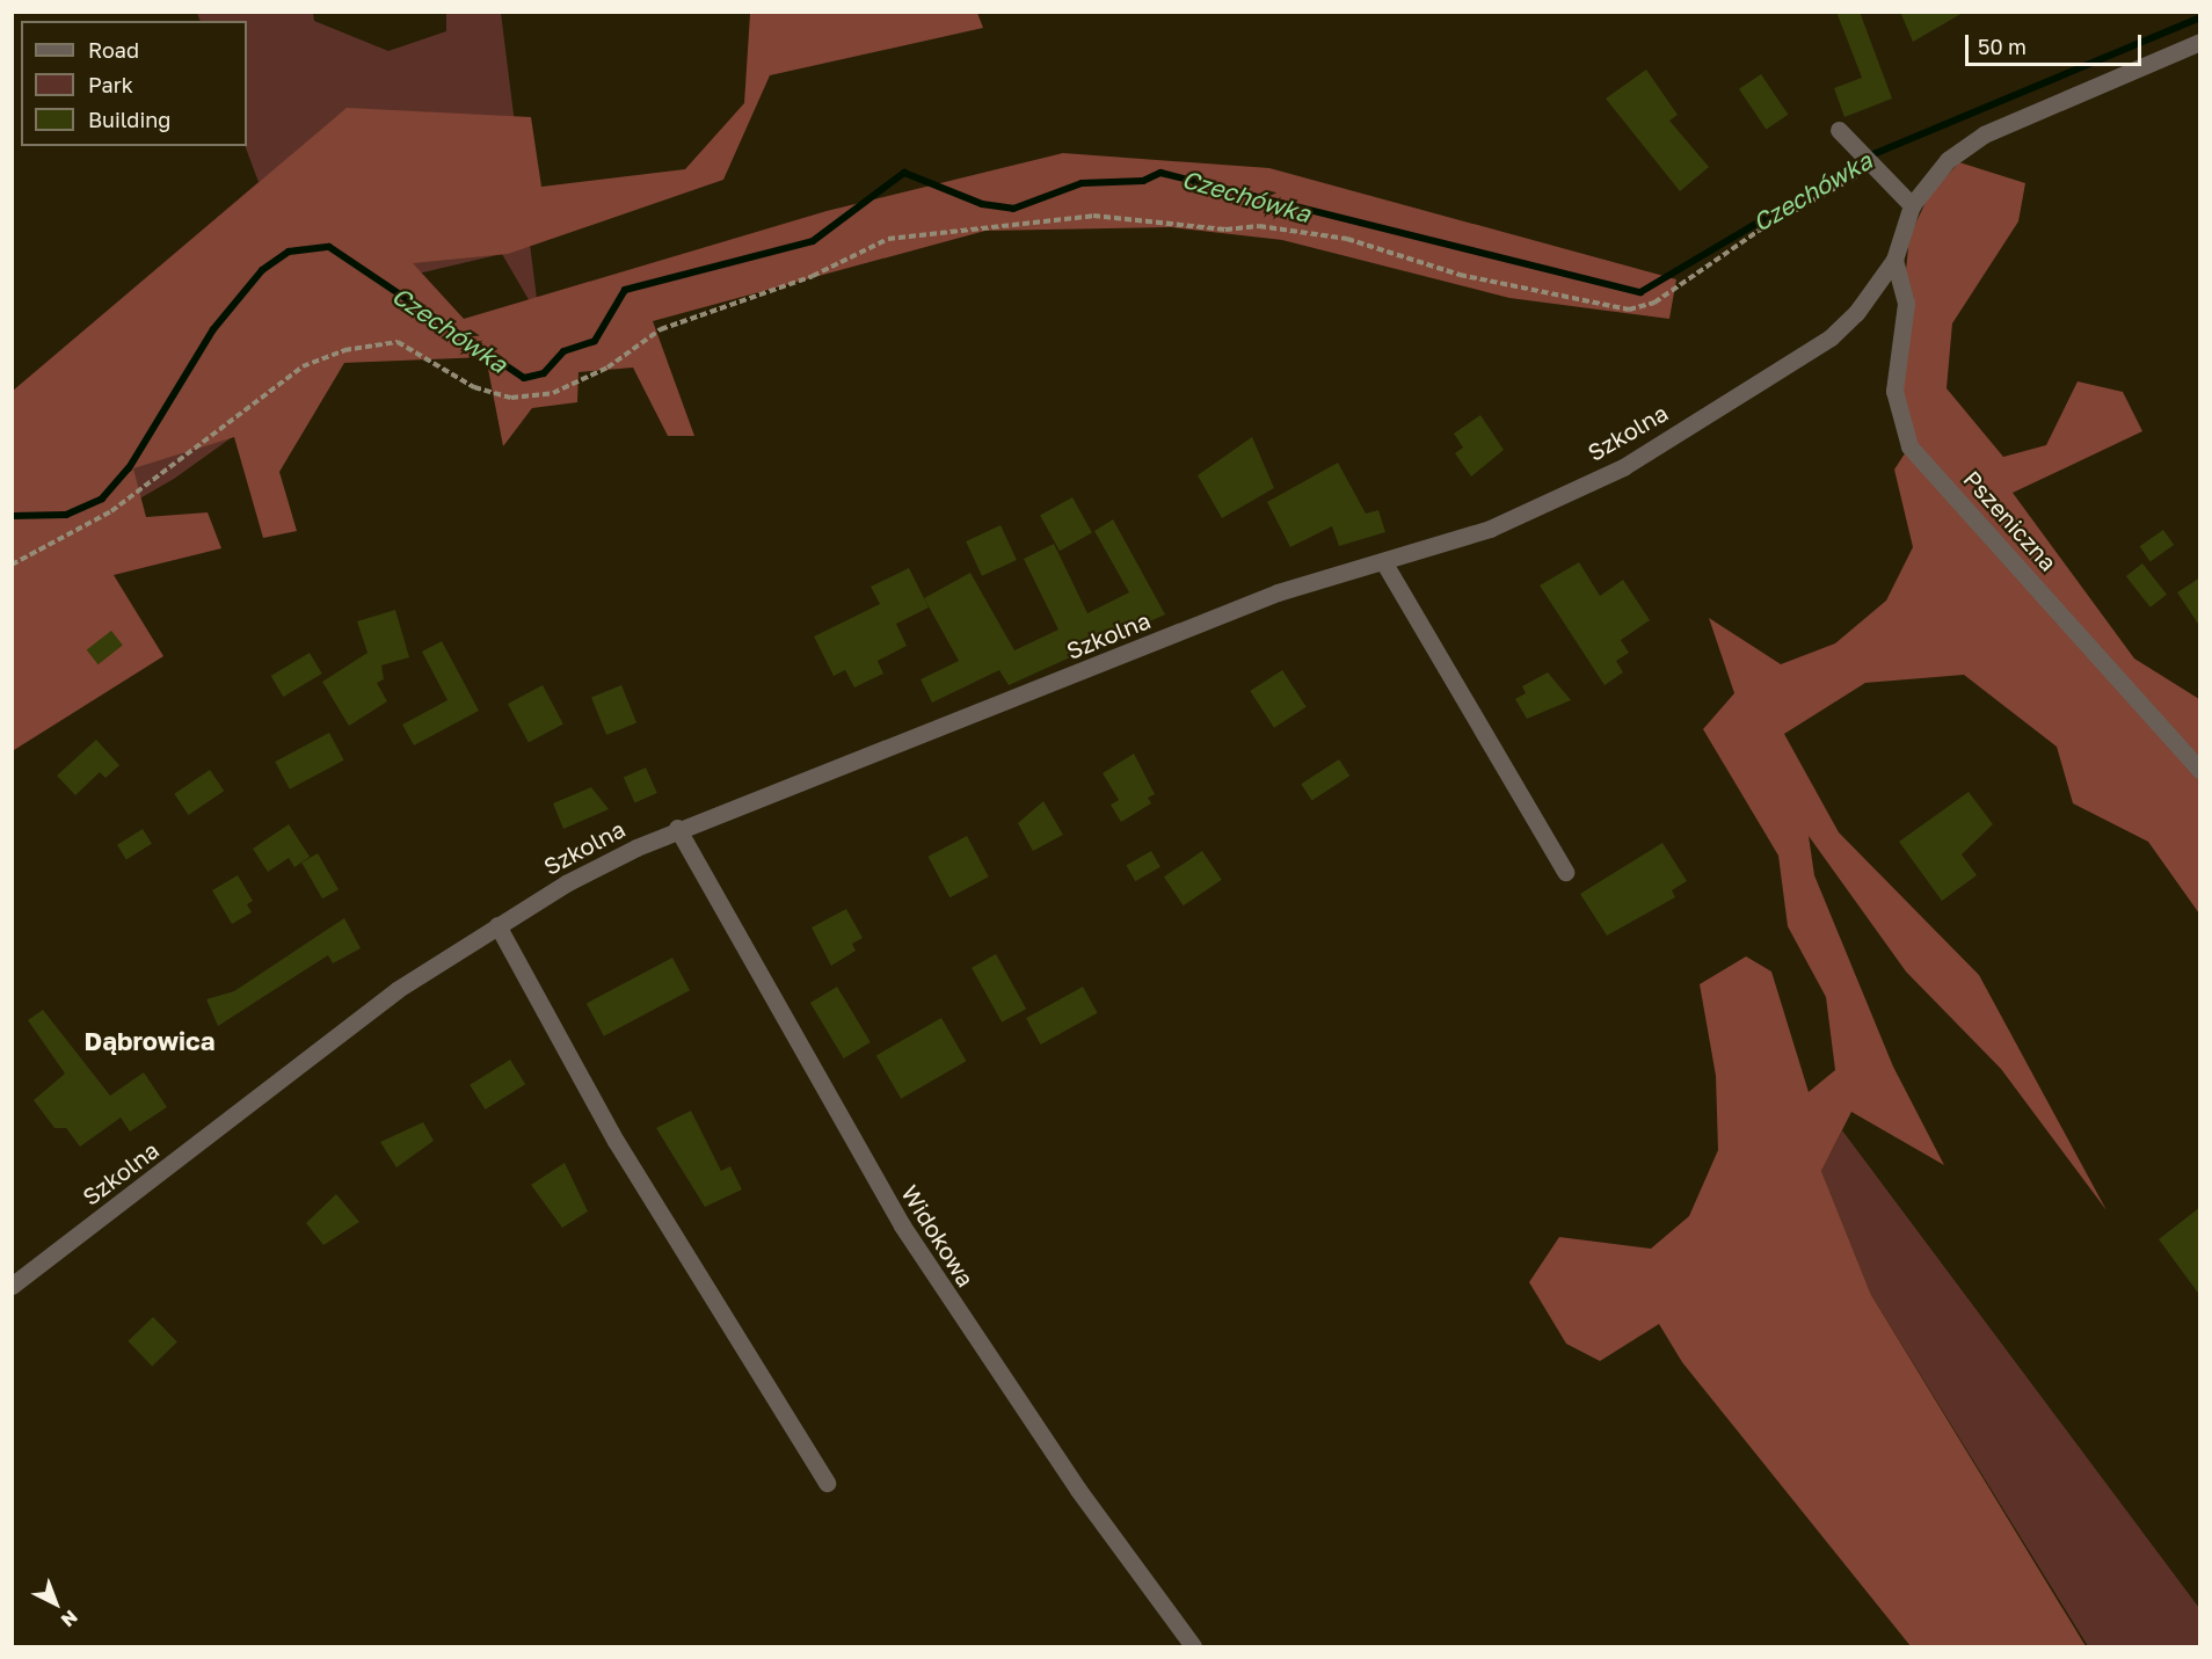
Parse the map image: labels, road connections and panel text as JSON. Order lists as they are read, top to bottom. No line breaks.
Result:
{"streets":{"street":["Szkolna","Pszeniczna","Widokowa"]},"crossings":[["Szkolna","Pszeniczna"],["Szkolna","Widokowa"]],"districts":["Dąbrowica"],"water":["Czechówka"],"legend":["Road","Park","Building"],"scale_bar":"50 m","north":"bottom right"}
